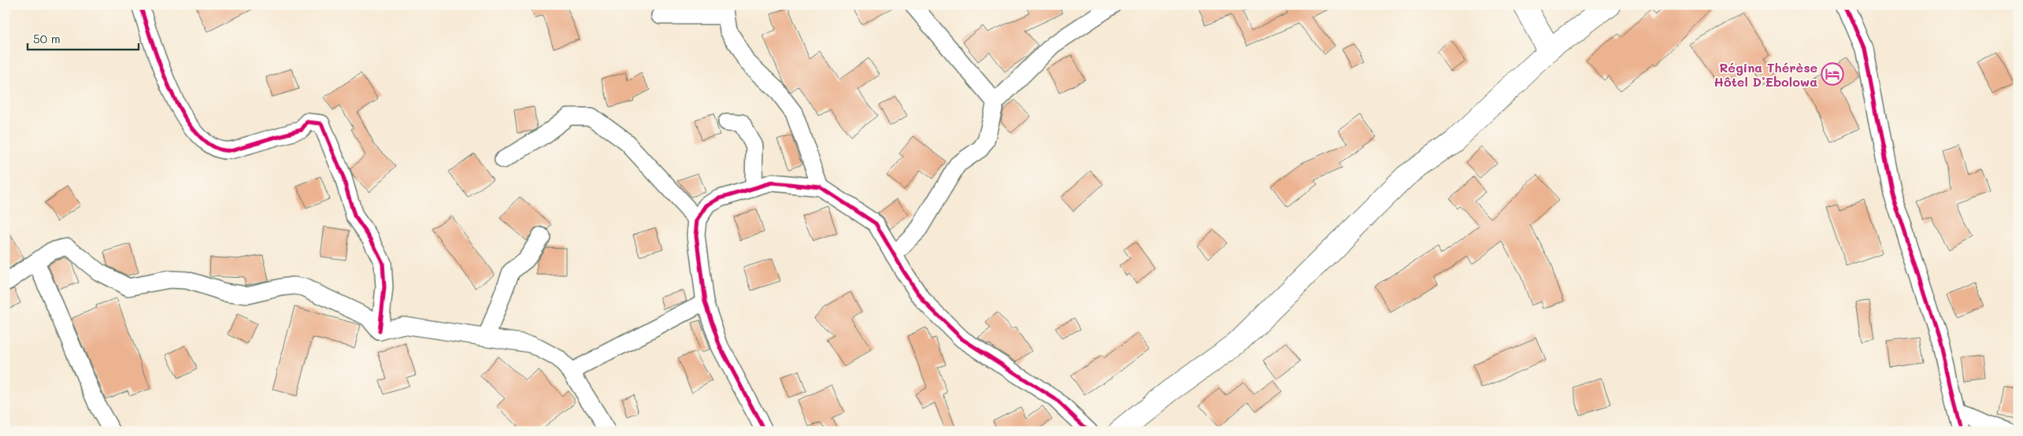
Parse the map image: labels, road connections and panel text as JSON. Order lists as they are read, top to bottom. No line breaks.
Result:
{"places":{"hotel":["Régina Thérèse Hôtel D’Ebolowa"]},"scale_bar":"50 m"}
